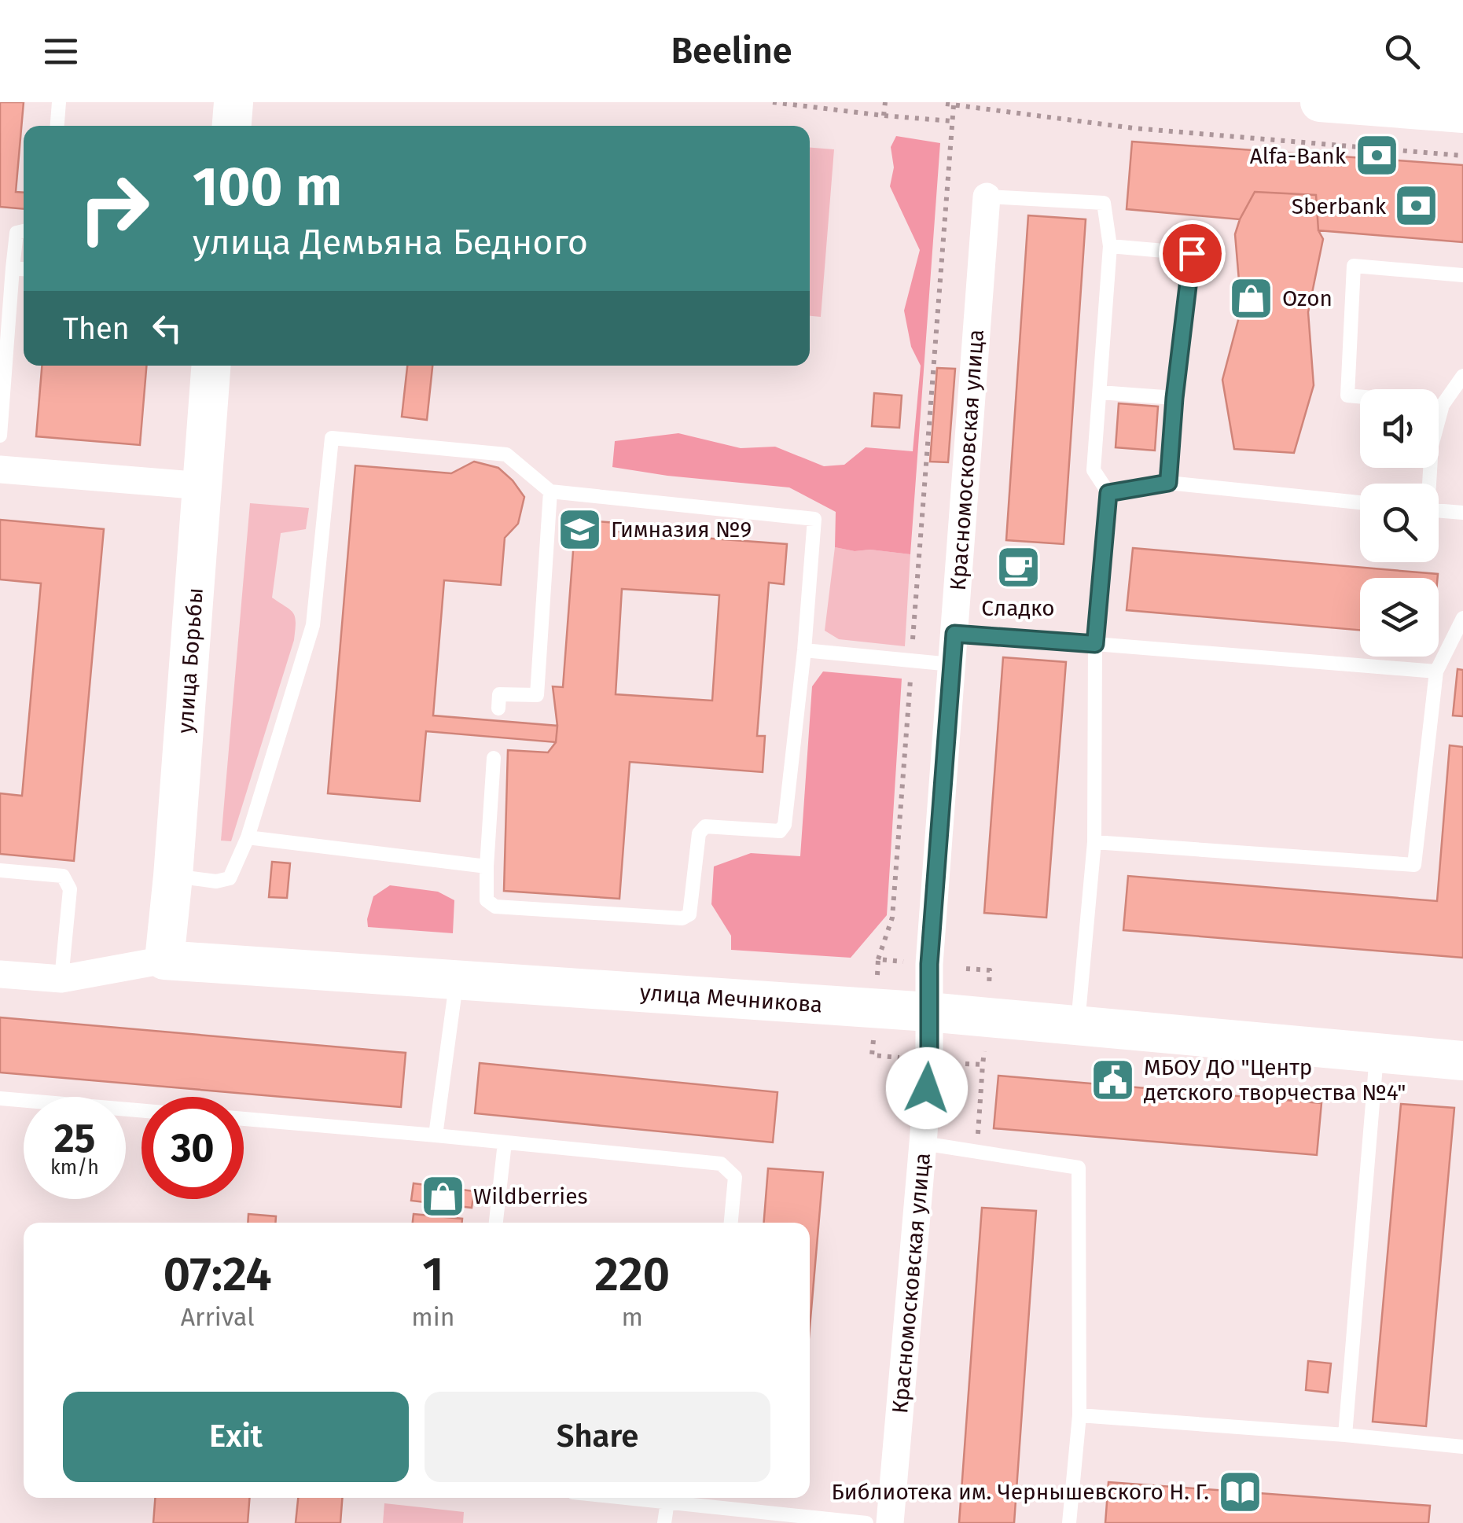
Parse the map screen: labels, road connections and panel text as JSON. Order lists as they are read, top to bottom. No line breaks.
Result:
{"streets":{"street":["Красномосковская улица","улица Борьбы","улица Мечникова"]},"crossings":[["Красномосковская улица","улица Мечникова"],["улица Борьбы","улица Мечникова"]],"places":{"bank":["Alfa-Bank","Sberbank"],"shop":["Ozon","Wildberries"],"school or university":["Гимназия №9"],"cafe":["Сладко"],"public building":["МБОУ ДО \"Центр детского творчества №4\""],"library":["Библиотека им. Чернышевского Н. Г."]},"page":{"header":"Beeline","turn":["100 m","улица Демьяна Бедного"],"then":"Then","speed":"25 km/h","limit":"30","eta":["07:24","Arrival","1","min","220","m"],"buttons":["Exit","Share"]}}
